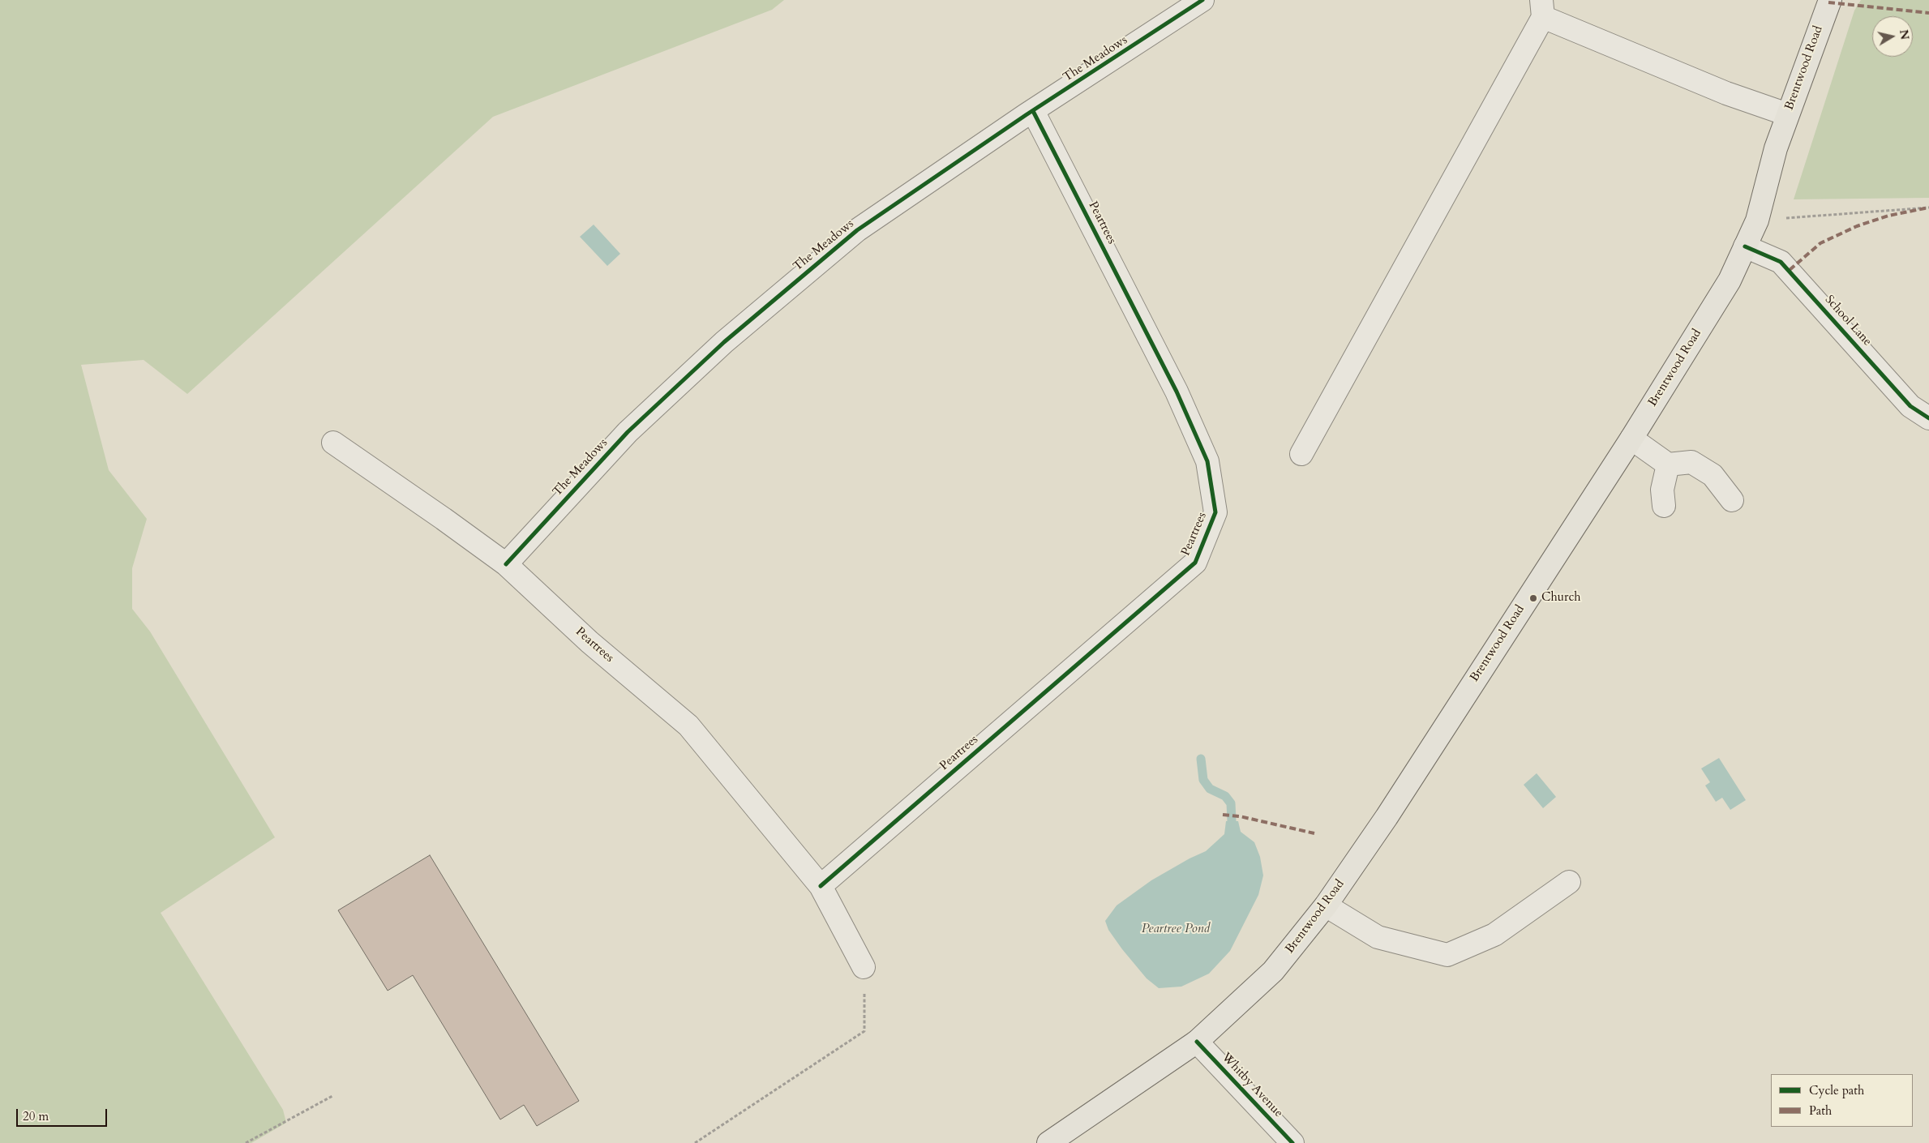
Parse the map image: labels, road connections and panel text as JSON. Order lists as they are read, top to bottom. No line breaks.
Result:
{"streets":{"main road":["Brentwood Road"],"street":["The Meadows","Peartrees","School Lane","Whitby Avenue"]},"crossings":[["The Meadows","Peartrees"],["Brentwood Road","School Lane"],["Brentwood Road","Whitby Avenue"]],"water":["Peartree Pond"],"places":["Church"],"legend":["Cycle path","Path"],"scale_bar":"20 m","north":"right"}
